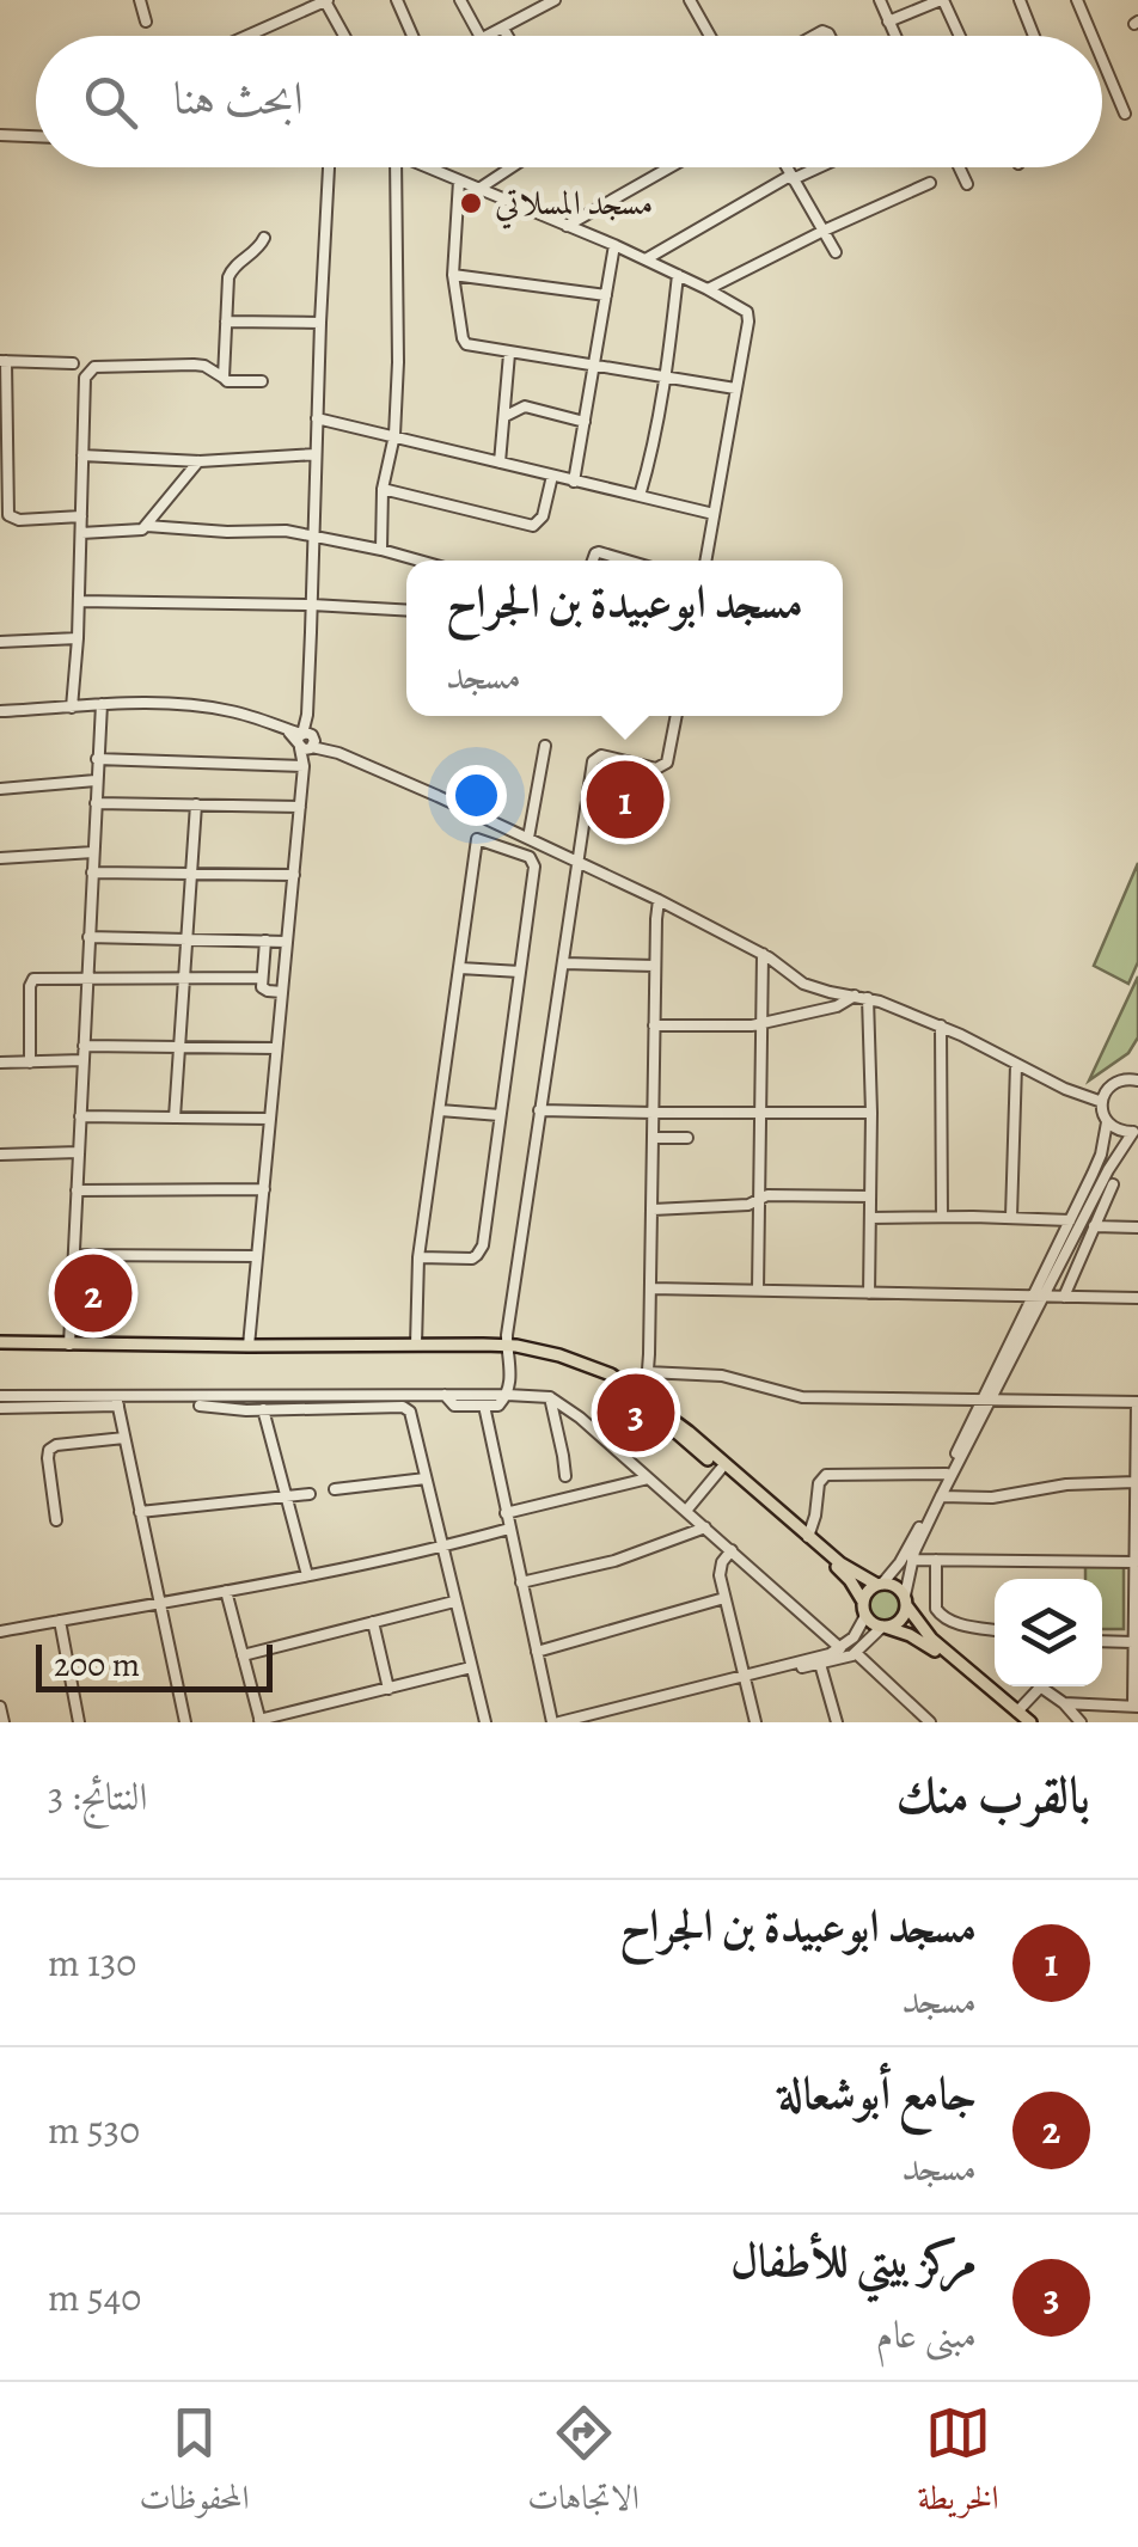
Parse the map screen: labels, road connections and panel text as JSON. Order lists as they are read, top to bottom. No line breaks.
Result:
{"places":["مسجد المسلاتي"],"scale_bar":"200 m","page":{"search":"ابحث هنا","popup":["مسجد ابوعبيدة بن الجراح","مسجد"],"pins":["1","2","3"],"scale":"200 m","heading":["بالقرب منك","النتائج: 3"],"list":[{"mark":"1","name":"مسجد ابوعبيدة بن الجراح","note":"مسجد","value":"130 m"},{"mark":"2","name":"جامع أبوشعالة","note":"مسجد","value":"530 m"},{"mark":"3","name":"مركز بيتي للأطفال","note":"مبنى عام","value":"540 m"}],"nav":["الخريطة","الاتجاهات","المحفوظات"]}}
